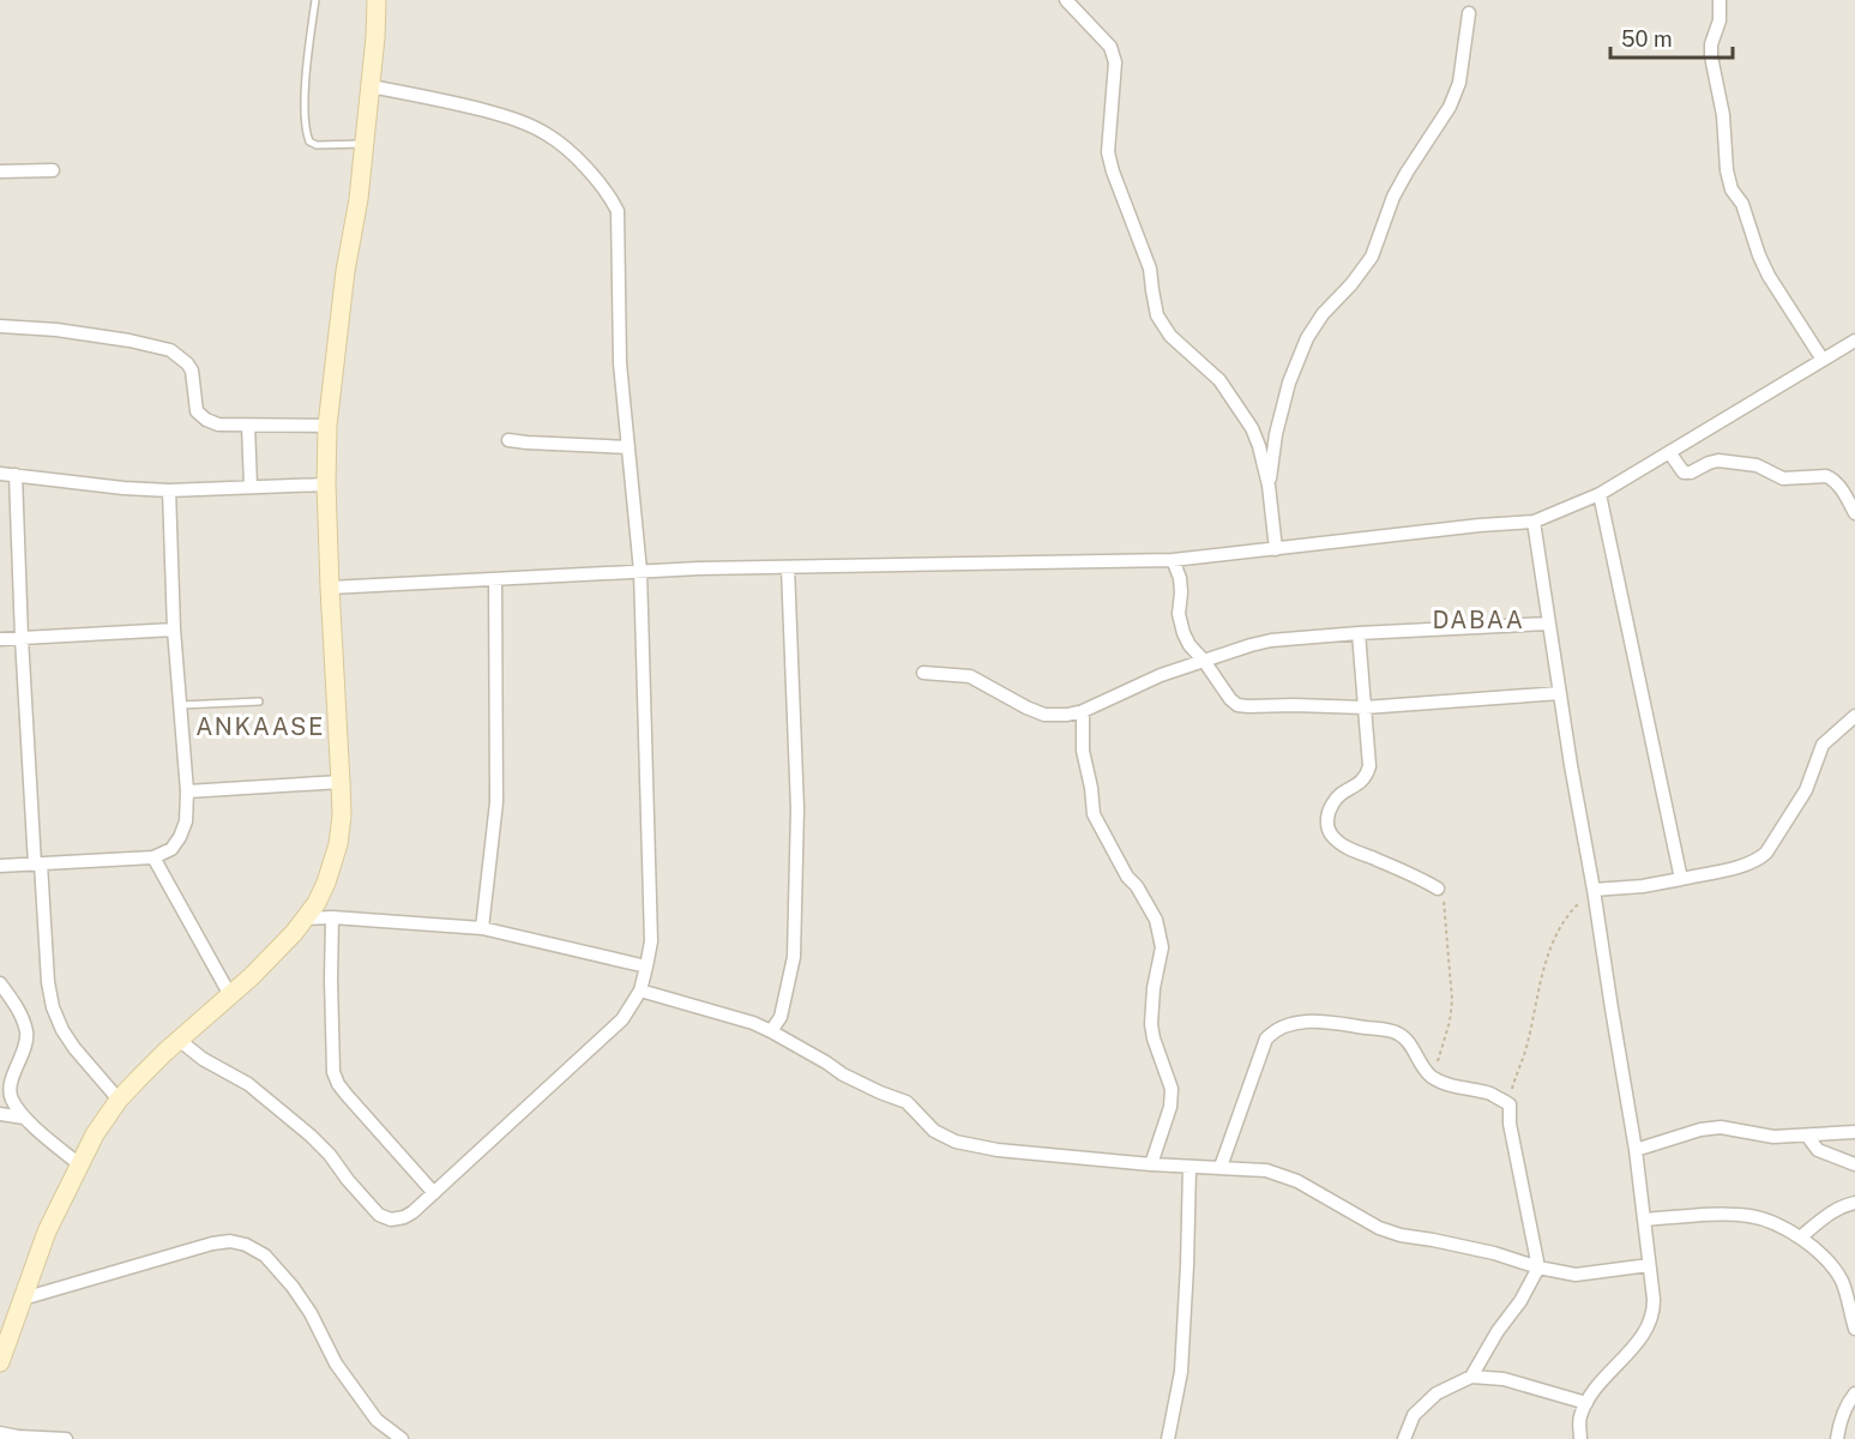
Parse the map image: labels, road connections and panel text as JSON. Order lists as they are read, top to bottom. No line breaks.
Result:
{"districts":["DABAA","ANKAASE"],"scale_bar":"50 m"}
